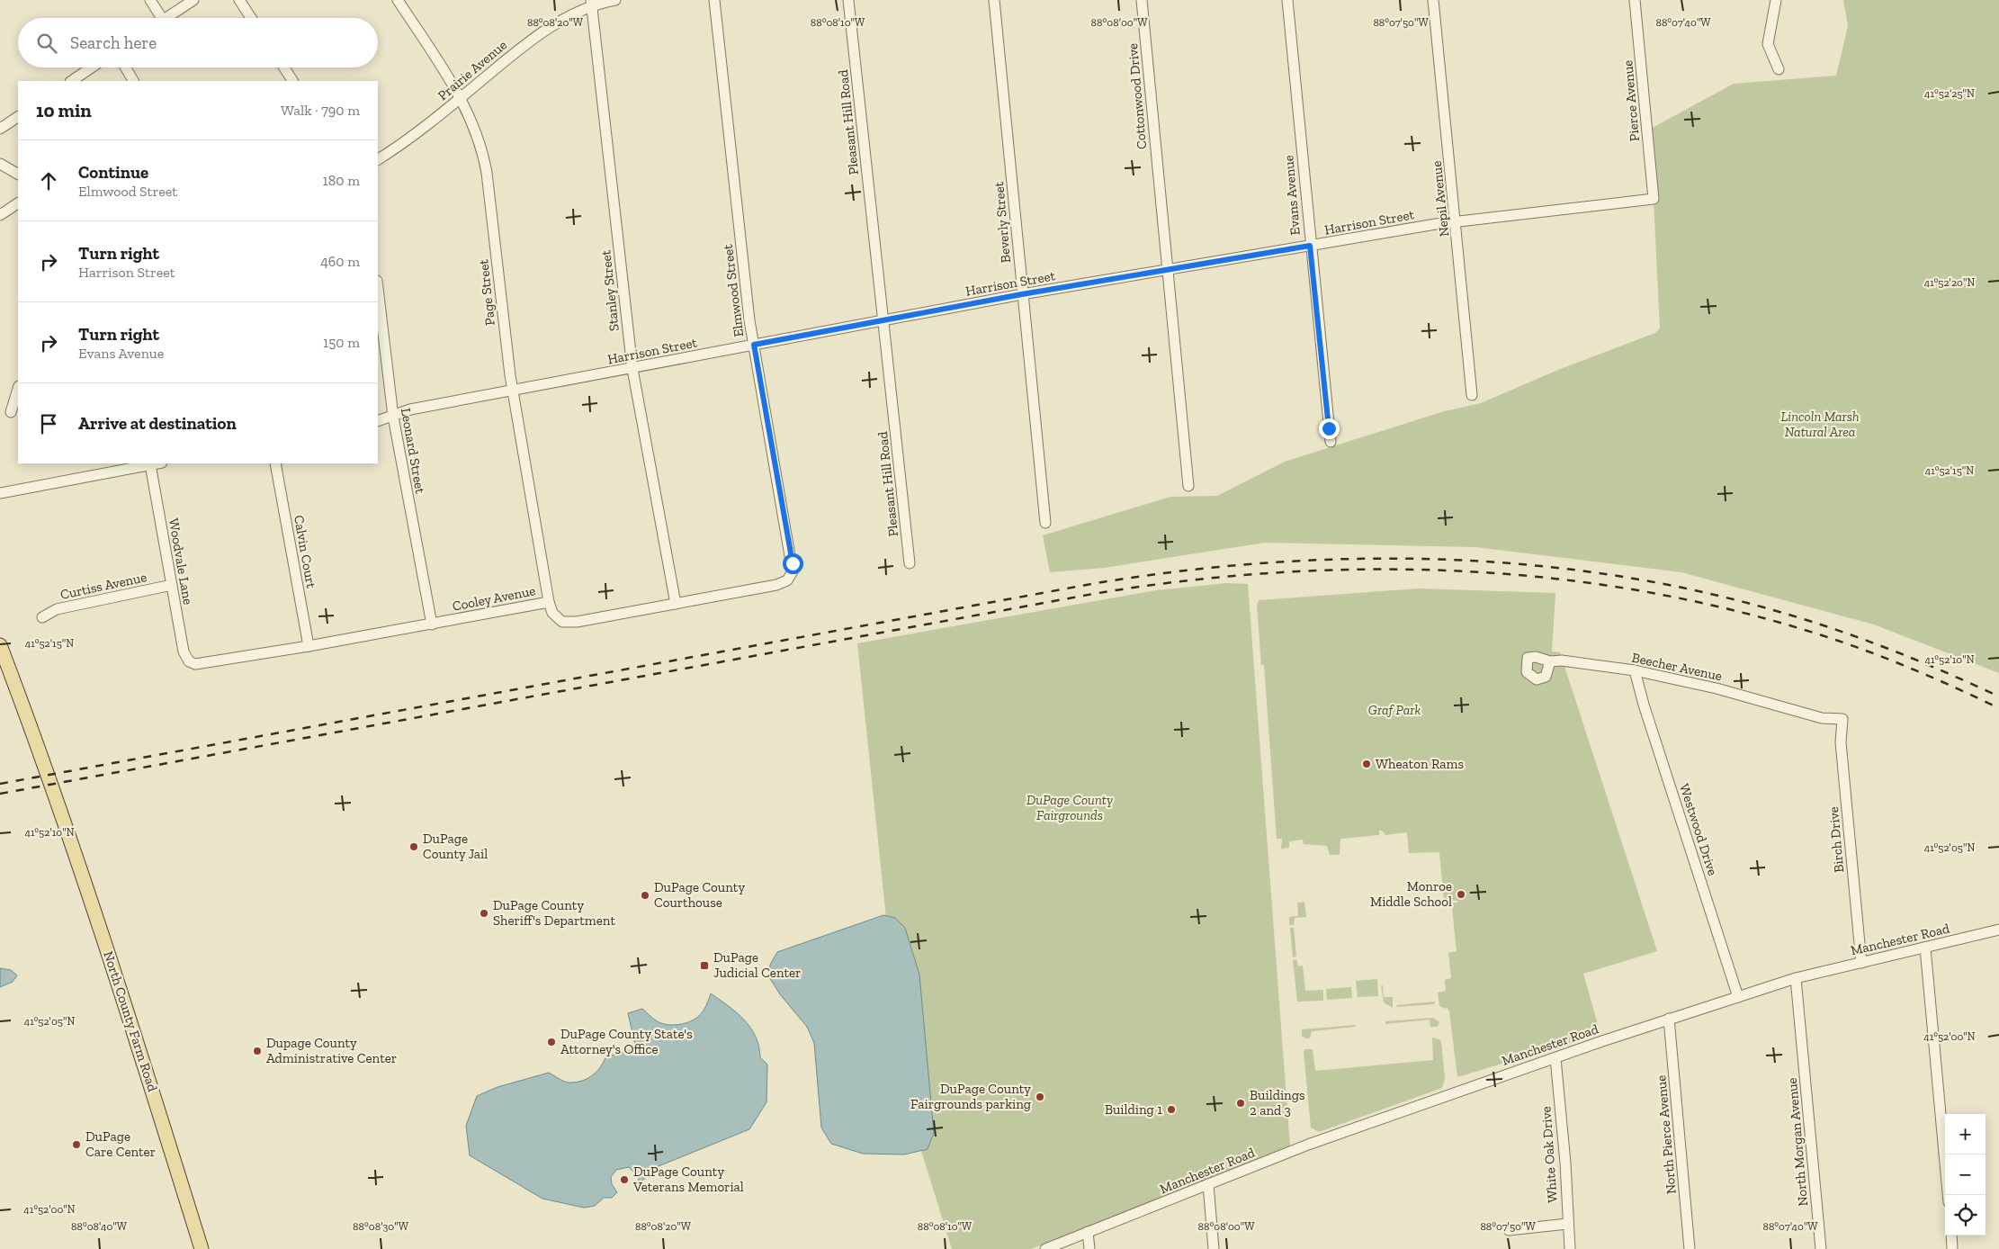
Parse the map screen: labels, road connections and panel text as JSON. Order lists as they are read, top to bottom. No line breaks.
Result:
{"streets":{"main road":["North County Farm Road"],"street":["Prairie Avenue","Cottonwood Drive","Pierce Avenue","Pleasant Hill Road","Evans Avenue","Nepil Avenue","Beverly Street","Harrison Street","Stanley Street","Elmwood Street","Page Street","Leonard Street","Calvin Court","Woodvale Lane","Curtiss Avenue","Cooley Avenue","Beecher Avenue","Westwood Drive","Birch Drive","Manchester Road","North Pierce Avenue","North Morgan Avenue","White Oak Drive"]},"crossings":[["Prairie Avenue","Stanley Street"],["Prairie Avenue","Page Street"],["Cottonwood Drive","Harrison Street"],["Pierce Avenue","Harrison Street"],["Pleasant Hill Road","Harrison Street"],["Evans Avenue","Harrison Street"],["Nepil Avenue","Harrison Street"],["Beverly Street","Harrison Street"],["Harrison Street","Stanley Street"],["Harrison Street","Elmwood Street"],["Harrison Street","Page Street"],["Harrison Street","Leonard Street"],["Stanley Street","Cooley Avenue"],["Elmwood Street","Cooley Avenue"],["Page Street","Cooley Avenue"],["Leonard Street","Cooley Avenue"],["Calvin Court","Cooley Avenue"],["Woodvale Lane","Curtiss Avenue"],["Woodvale Lane","Cooley Avenue"],["Beecher Avenue","Westwood Drive"],["Beecher Avenue","Birch Drive"],["Westwood Drive","Manchester Road"],["Birch Drive","Manchester Road"],["Manchester Road","North Pierce Avenue"],["Manchester Road","North Morgan Avenue"],["Manchester Road","White Oak Drive"]],"parks":["Lincoln Marsh Natural Area","Graf Park","DuPage County Fairgrounds"],"places":{"other":["Wheaton Rams","DuPage County Jail","Monroe Middle School","DuPage County Courthouse","DuPage County Sheriff's Department","DuPage County State's Attorney's Office","Dupage County Administrative Center","DuPage County Fairgrounds parking","Buildings 2 and 3","Building 1","DuPage Care Center","DuPage County Veterans Memorial"],"transit":["DuPage Judicial Center"]},"page":{"search":"Search here","heading":["10 min","Walk · 790 m"],"list":[["Continue","Elmwood Street","180 m"],["Turn right","Harrison Street","460 m"],["Turn right","Evans Avenue","150 m"],"Arrive at destination"],"map_buttons":["+","−"]},"coordinates":["88°08'20\"W","88°08'10\"W","88°08'00\"W","88°07'40\"W","88°07'50\"W","41°52'25\"N","41°52'20\"N","41°52'15\"N","41°52'10\"N","41°52'05\"N","41°52'00\"N","88°08'40\"W","88°08'30\"W"]}
